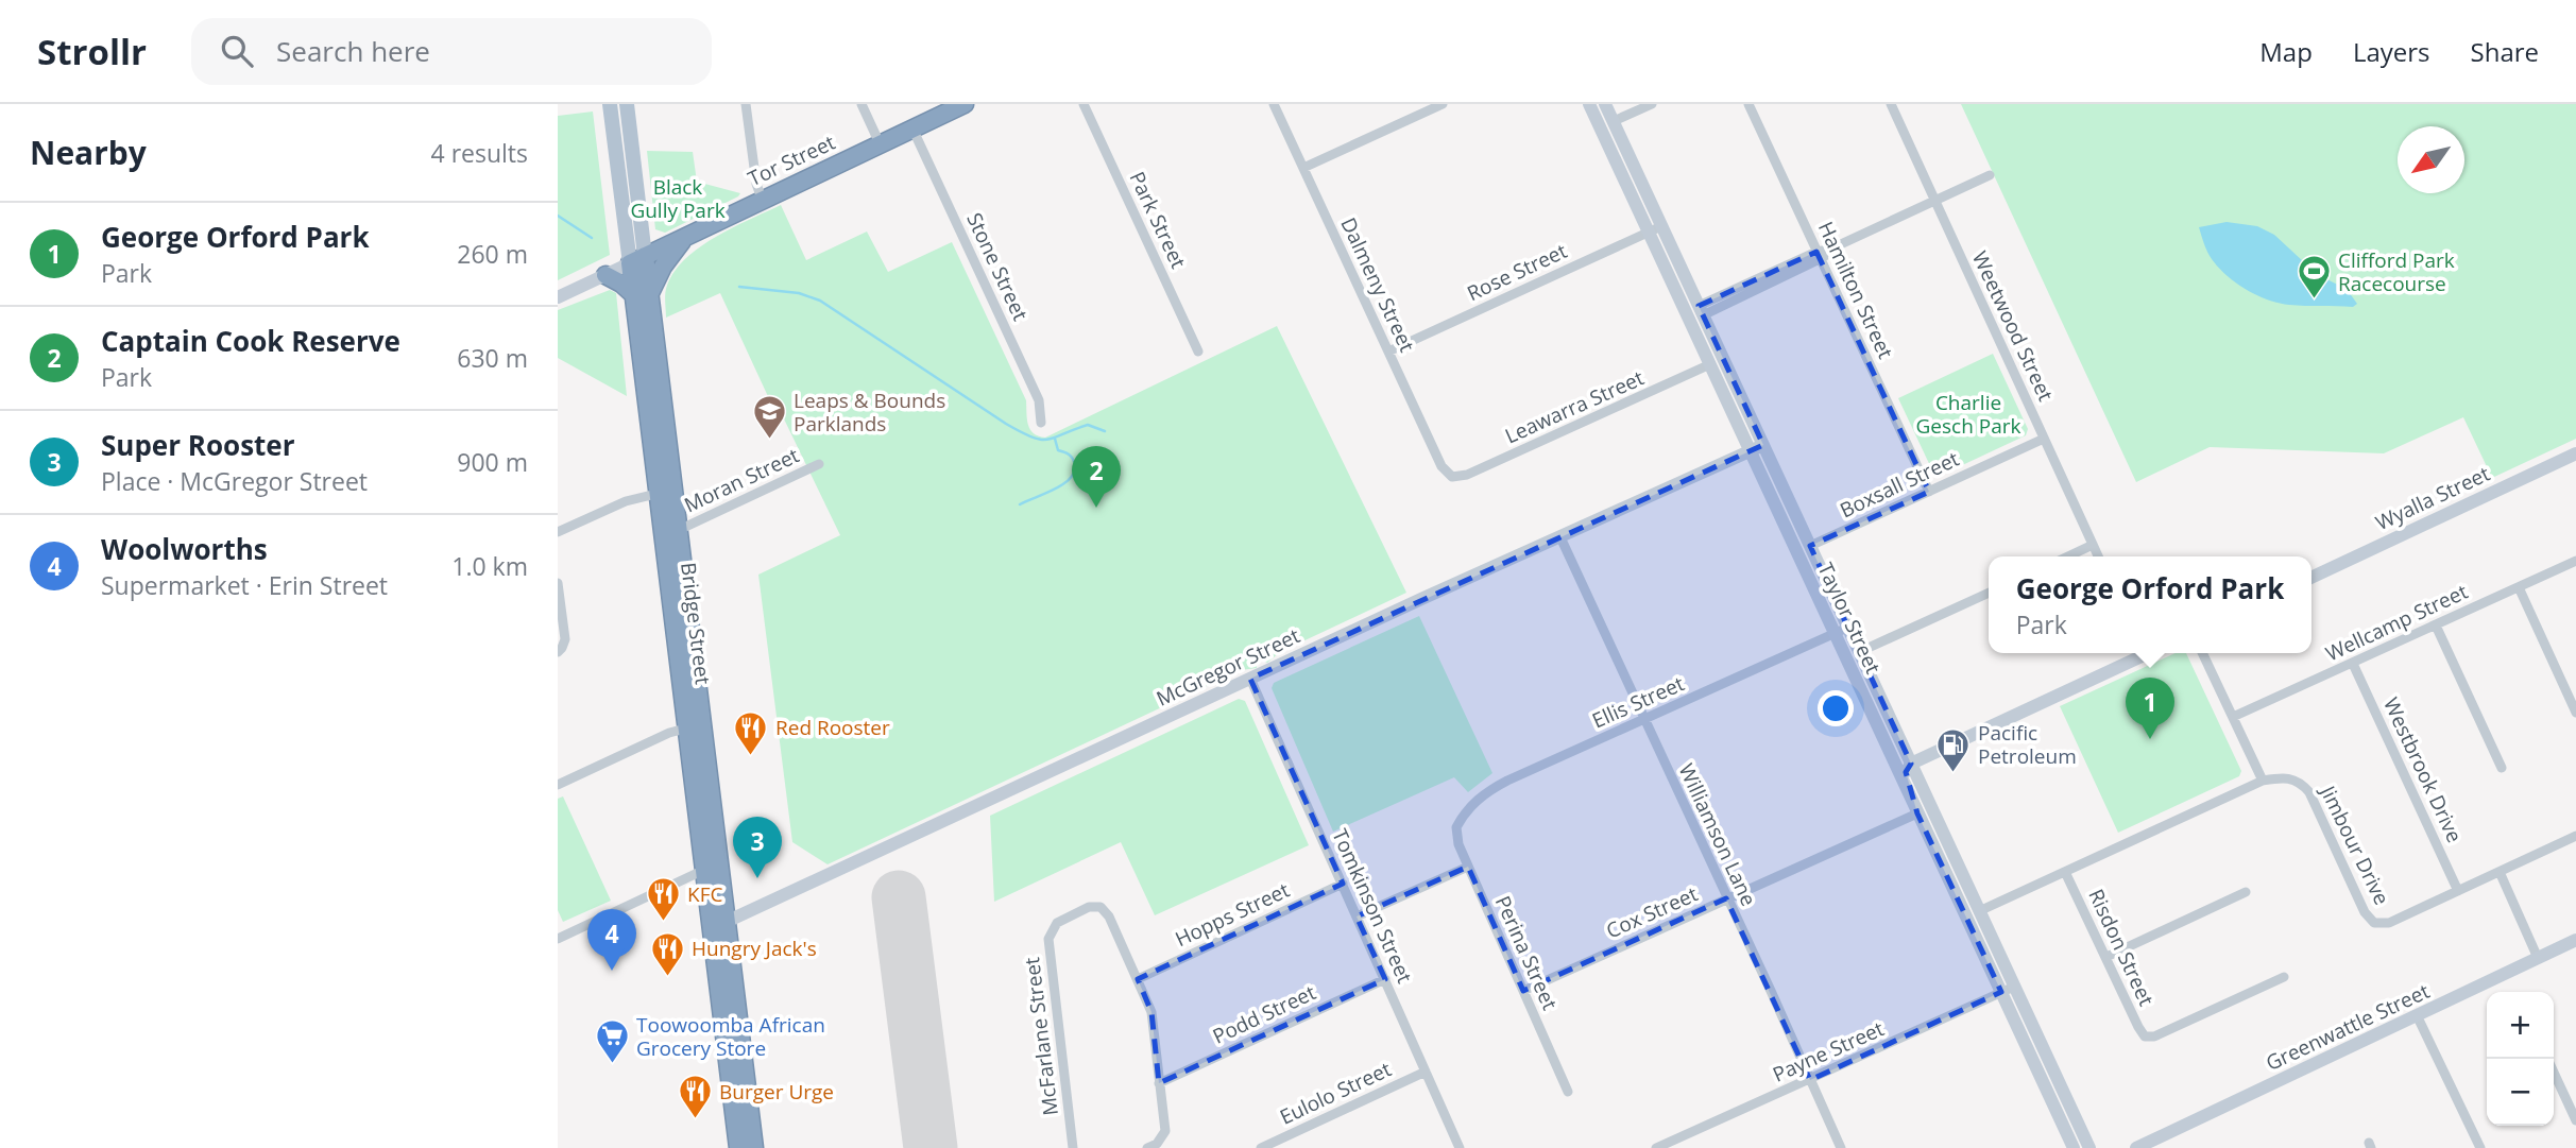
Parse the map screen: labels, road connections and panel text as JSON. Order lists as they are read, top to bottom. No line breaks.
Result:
{"streets":{"highway":["Tor Street","Bridge Street"],"main road":["Wyalla Street","Taylor Street","McGregor Street","Greenwattle Street"],"street":["Park Street","Stone Street","Rose Street","Dalmeny Street","Hamilton Street","Weetwood Street","Leawarra Street","Moran Street","Boxsall Street","Wellcamp Street","Ellis Street","Westbrook Drive","Williamson Lane","Jimbour Drive","Tomkinson Street","Cox Street","Hopps Street","Risdon Street","Perina Street","Podd Street","McFarlane Street","Payne Street","Eulolo Street"]},"crossings":[["Tor Street","Stone Street"],["Tor Street","Bridge Street"],["Rose Street","Dalmeny Street"],["Rose Street","Taylor Street"],["Dalmeny Street","Leawarra Street"],["Hamilton Street","Boxsall Street"],["Weetwood Street","Boxsall Street"],["Leawarra Street","Taylor Street"],["Moran Street","Bridge Street"],["Boxsall Street","Taylor Street"],["Taylor Street","McGregor Street"],["Taylor Street","Ellis Street"],["Taylor Street","Jimbour Drive"],["Taylor Street","Cox Street"],["Taylor Street","Payne Street"],["Wellcamp Street","Westbrook Drive"],["Bridge Street","McGregor Street"],["McGregor Street","Williamson Lane"],["McGregor Street","Tomkinson Street"],["Ellis Street","Williamson Lane"],["Ellis Street","Perina Street"],["Westbrook Drive","Jimbour Drive"],["Williamson Lane","Cox Street"],["Williamson Lane","Payne Street"],["Jimbour Drive","Risdon Street"],["Tomkinson Street","Hopps Street"],["Tomkinson Street","Podd Street"],["Tomkinson Street","Eulolo Street"],["Cox Street","Perina Street"],["Hopps Street","McFarlane Street"]],"parks":["Black Gully Park","Charlie Gesch Park"],"places":{"sports":["Clifford Park Racecourse"],"school or university":["Leaps & Bounds Parklands"],"restaurant":["Red Rooster","KFC","Hungry Jack's","Burger Urge"],"fuel station":["Pacific Petroleum"],"supermarket":["Toowoomba African Grocery Store"]},"north":"bottom left","page":{"header":"Strollr","search":"Search here","nav":["Map","Layers","Share"],"heading":["Nearby","4 results"],"list":[{"mark":"1","name":"George Orford Park","note":"Park","value":"260 m"},{"mark":"2","name":"Captain Cook Reserve","note":"Park","value":"630 m"},{"mark":"3","name":"Super Rooster","note":"Place · McGregor Street","value":"900 m"},{"mark":"4","name":"Woolworths","note":"Supermarket · Erin Street","value":"1.0 km"}],"pins":["2","1","3","4"],"popup":["George Orford Park","Park"],"map_buttons":["+","−"]}}
